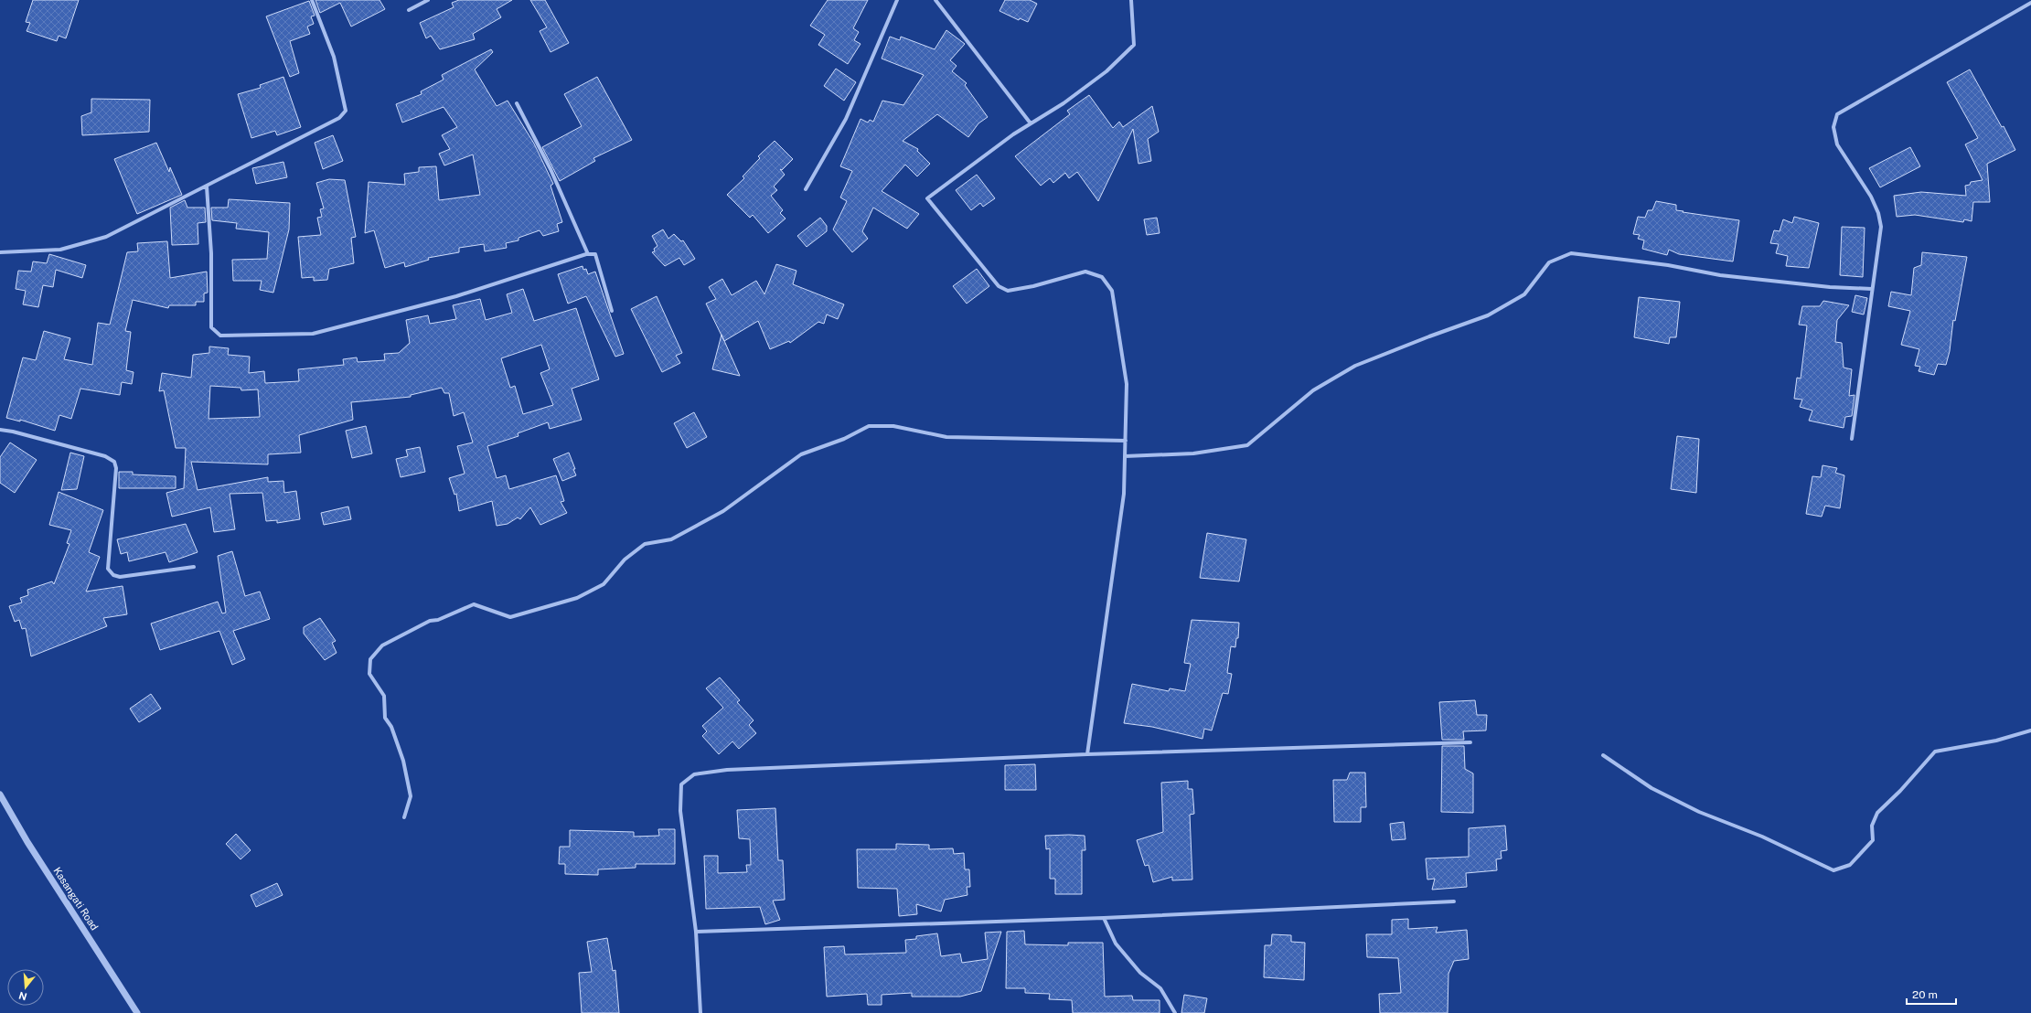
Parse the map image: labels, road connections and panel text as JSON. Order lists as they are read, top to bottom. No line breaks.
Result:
{"streets":{"street":["Kasangati Road"]},"scale_bar":"20 m","north":"bottom"}
